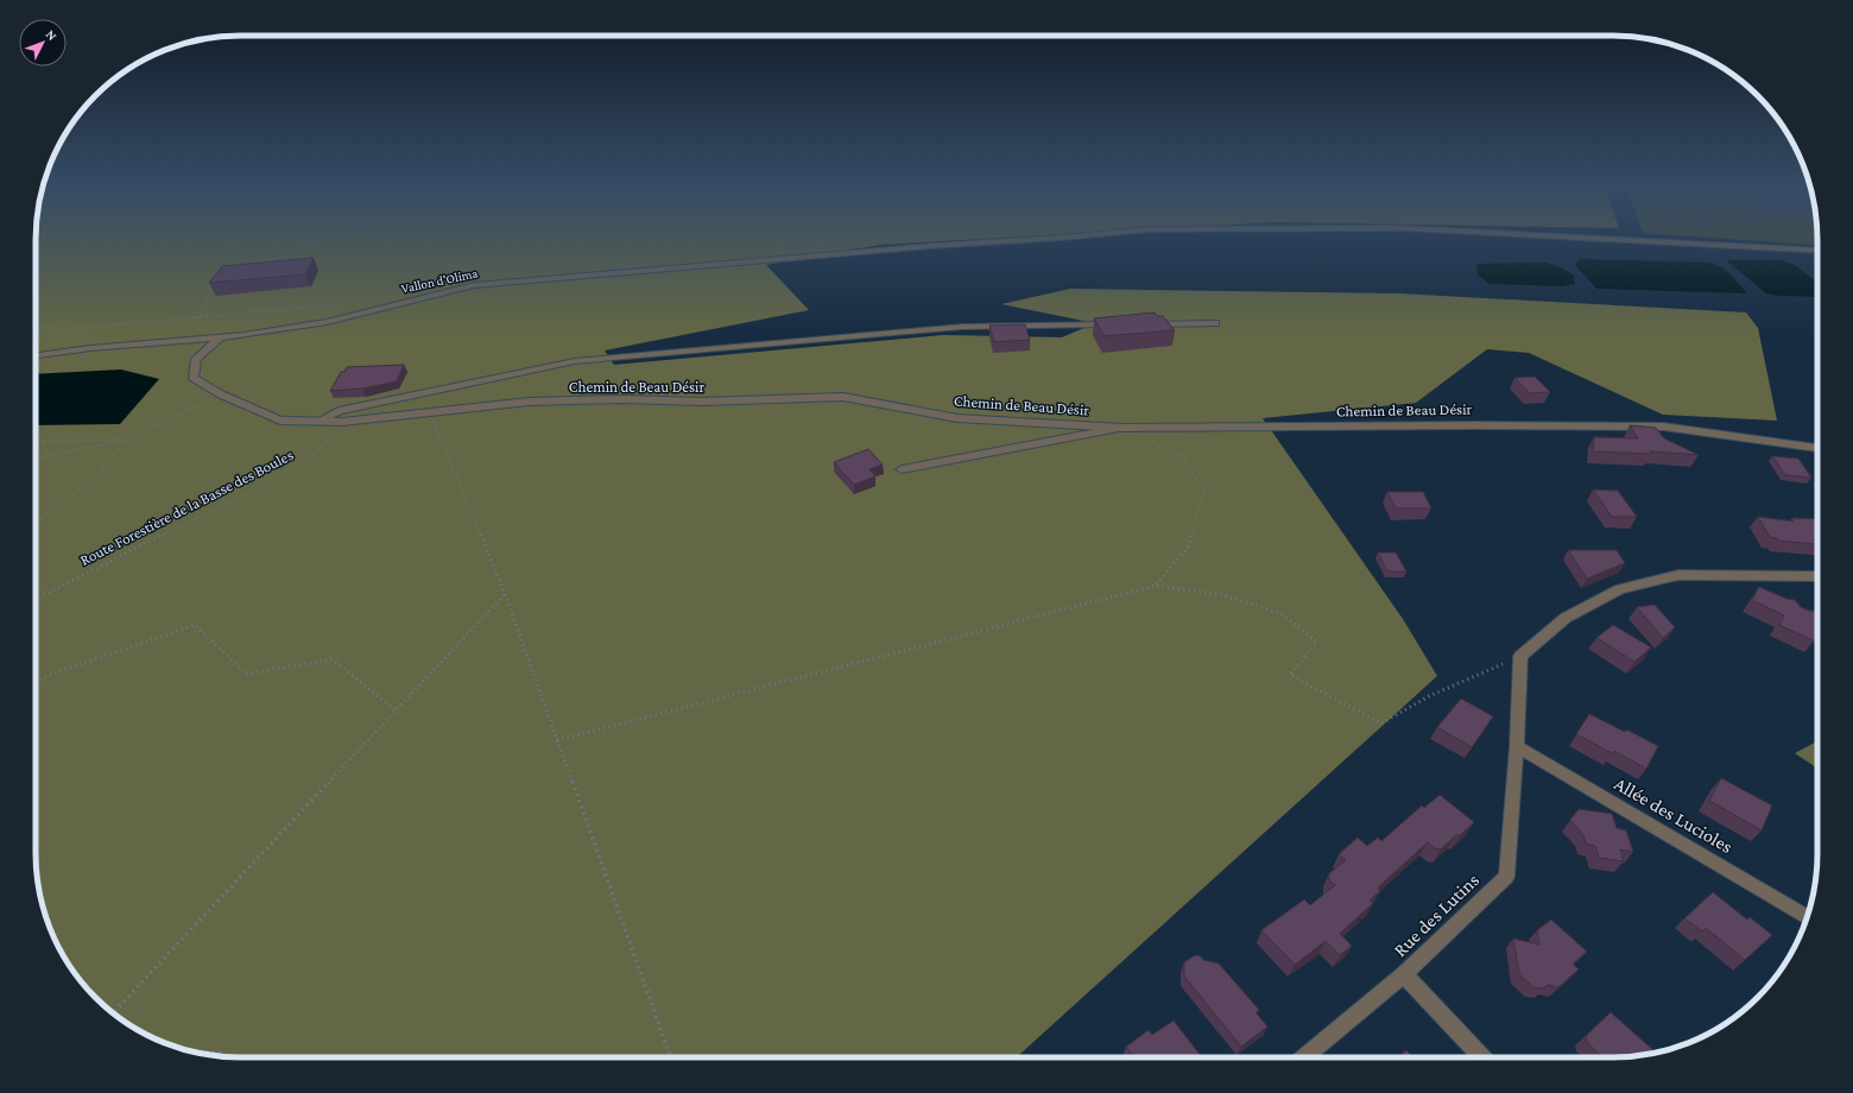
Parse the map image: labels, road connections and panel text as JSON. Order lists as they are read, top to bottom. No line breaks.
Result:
{"streets":{"street":["Vallon d'Olima","Chemin de Beau Désir","Allée des Lucioles","Rue des Lutins"],"path":["Route Forestière de la Basse des Boules"]},"crossings":[["Vallon d'Olima","Chemin de Beau Désir"],["Chemin de Beau Désir","Route Forestière de la Basse des Boules"],["Allée des Lucioles","Rue des Lutins"]],"north":"top right"}
